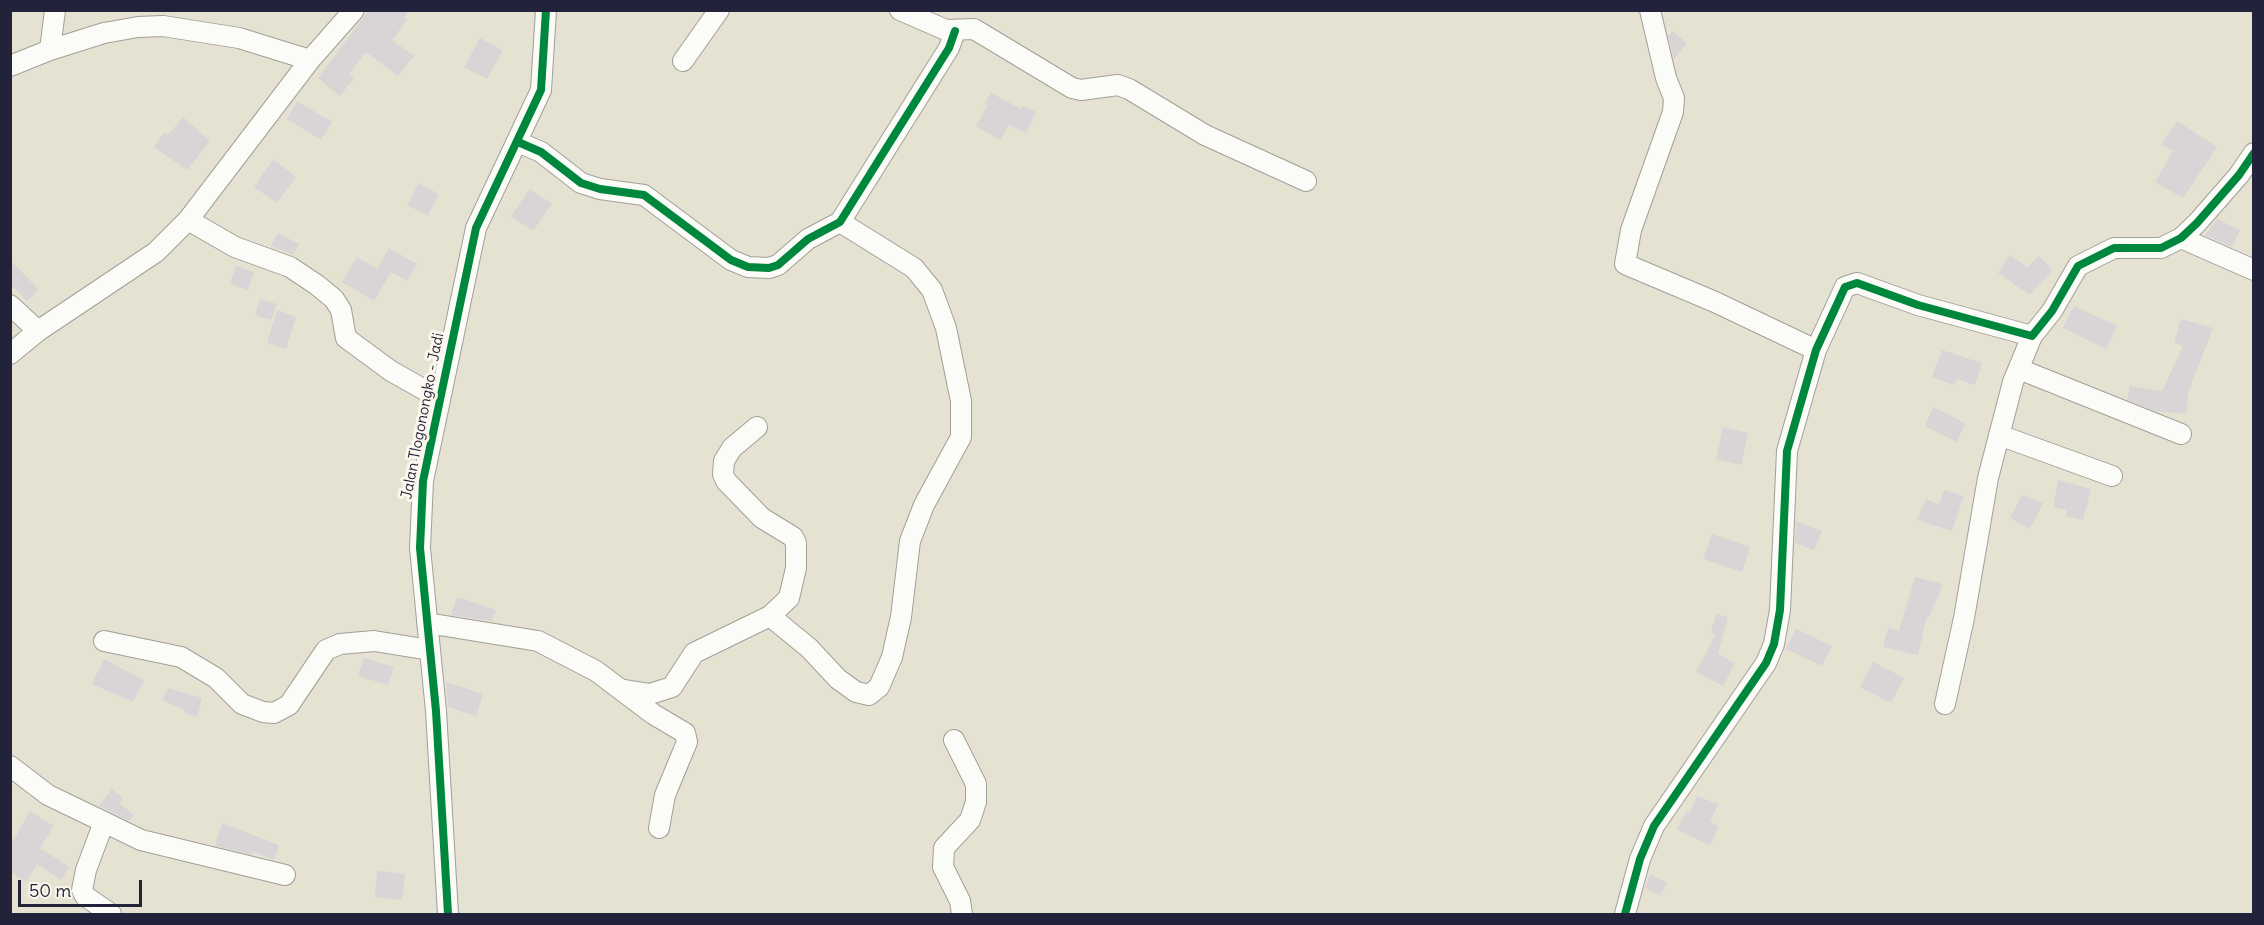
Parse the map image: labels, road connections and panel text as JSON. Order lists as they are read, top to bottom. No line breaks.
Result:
{"streets":{"street":["Jalan Tlogonongko - Jadi"]},"scale_bar":"50 m"}
